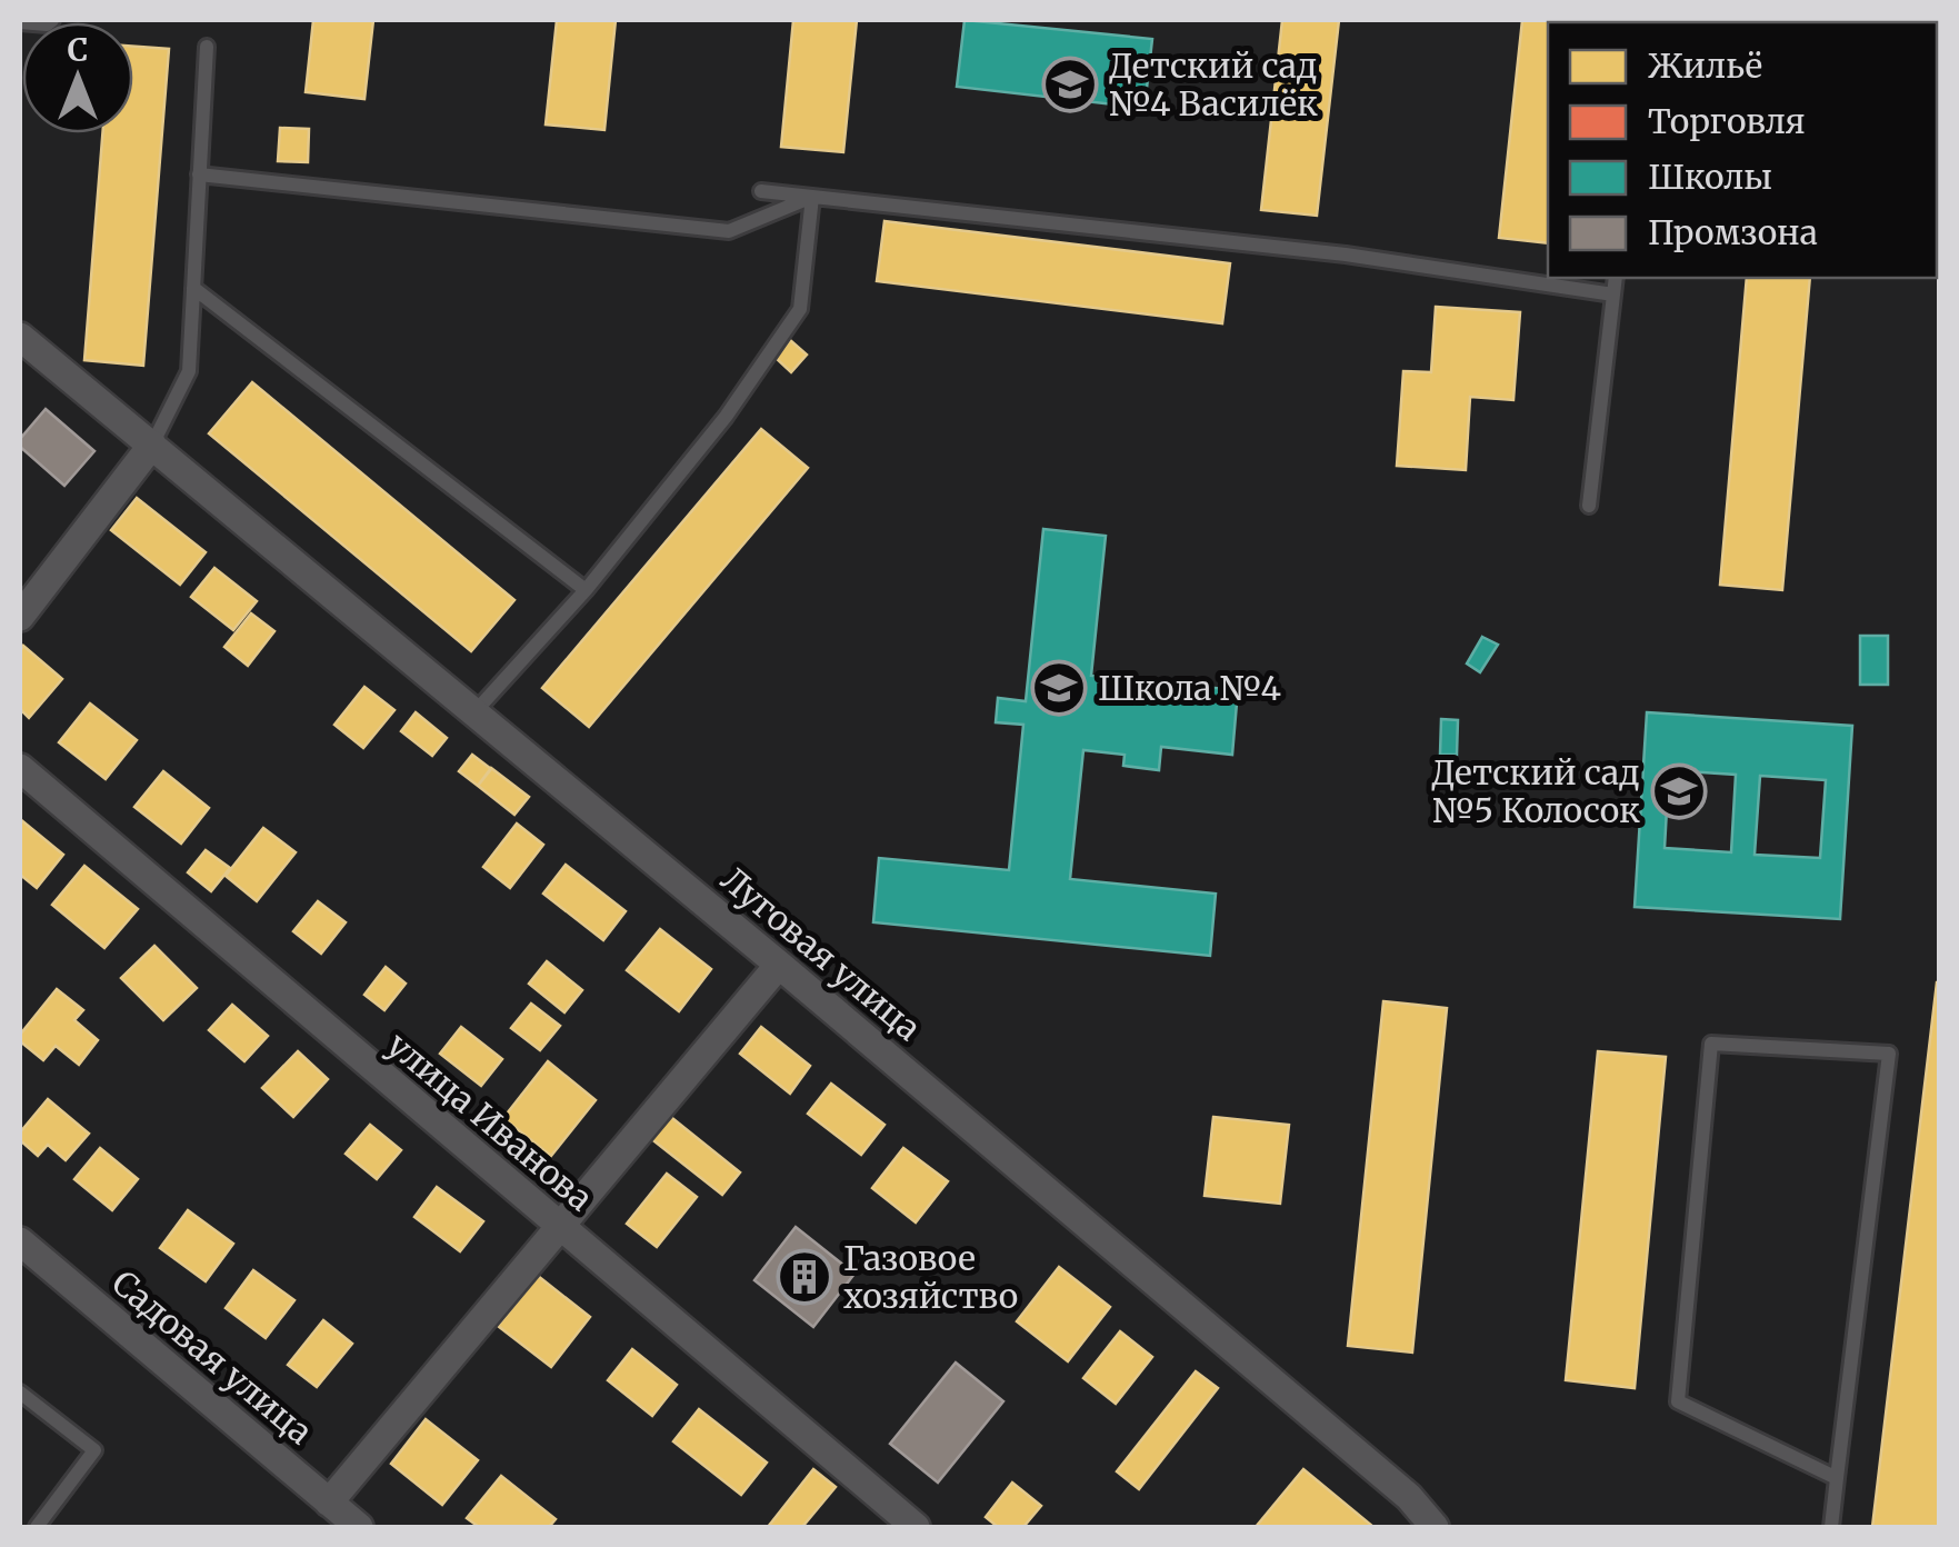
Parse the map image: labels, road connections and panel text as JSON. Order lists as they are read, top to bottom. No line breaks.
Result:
{"streets":{"street":["Луговая улица","улица Иванова","Садовая улица"]},"places":{"school or university":["Детский сад №4 Василёк","Школа №4","Детский сад №5 Колосок"],"building":["Газовое хозяйство"]},"legend":["Жильё","Торговля","Школы","Промзона"],"north":"top"}
